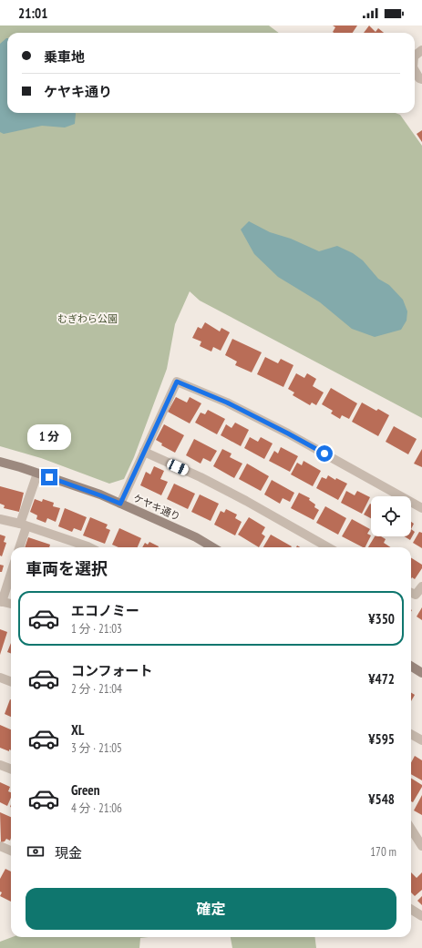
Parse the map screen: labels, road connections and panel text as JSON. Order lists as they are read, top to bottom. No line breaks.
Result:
{"streets":{"street":["ケヤキ通り"]},"parks":["むぎわら公園"],"page":{"status":"21:01","banner":["乗車地","ケヤキ通り"],"bubble":"1 分","heading":"車両を選択","list":[{"name":"エコノミー","note":"1 分 · 21:03","value":"¥350"},{"name":"コンフォート","note":"2 分 · 21:04","value":"¥472"},{"name":"XL","note":"3 分 · 21:05","value":"¥595"},{"name":"Green","note":"4 分 · 21:06","value":"¥548"}],"pay":["現金","170 m"],"buttons":"確定"}}
